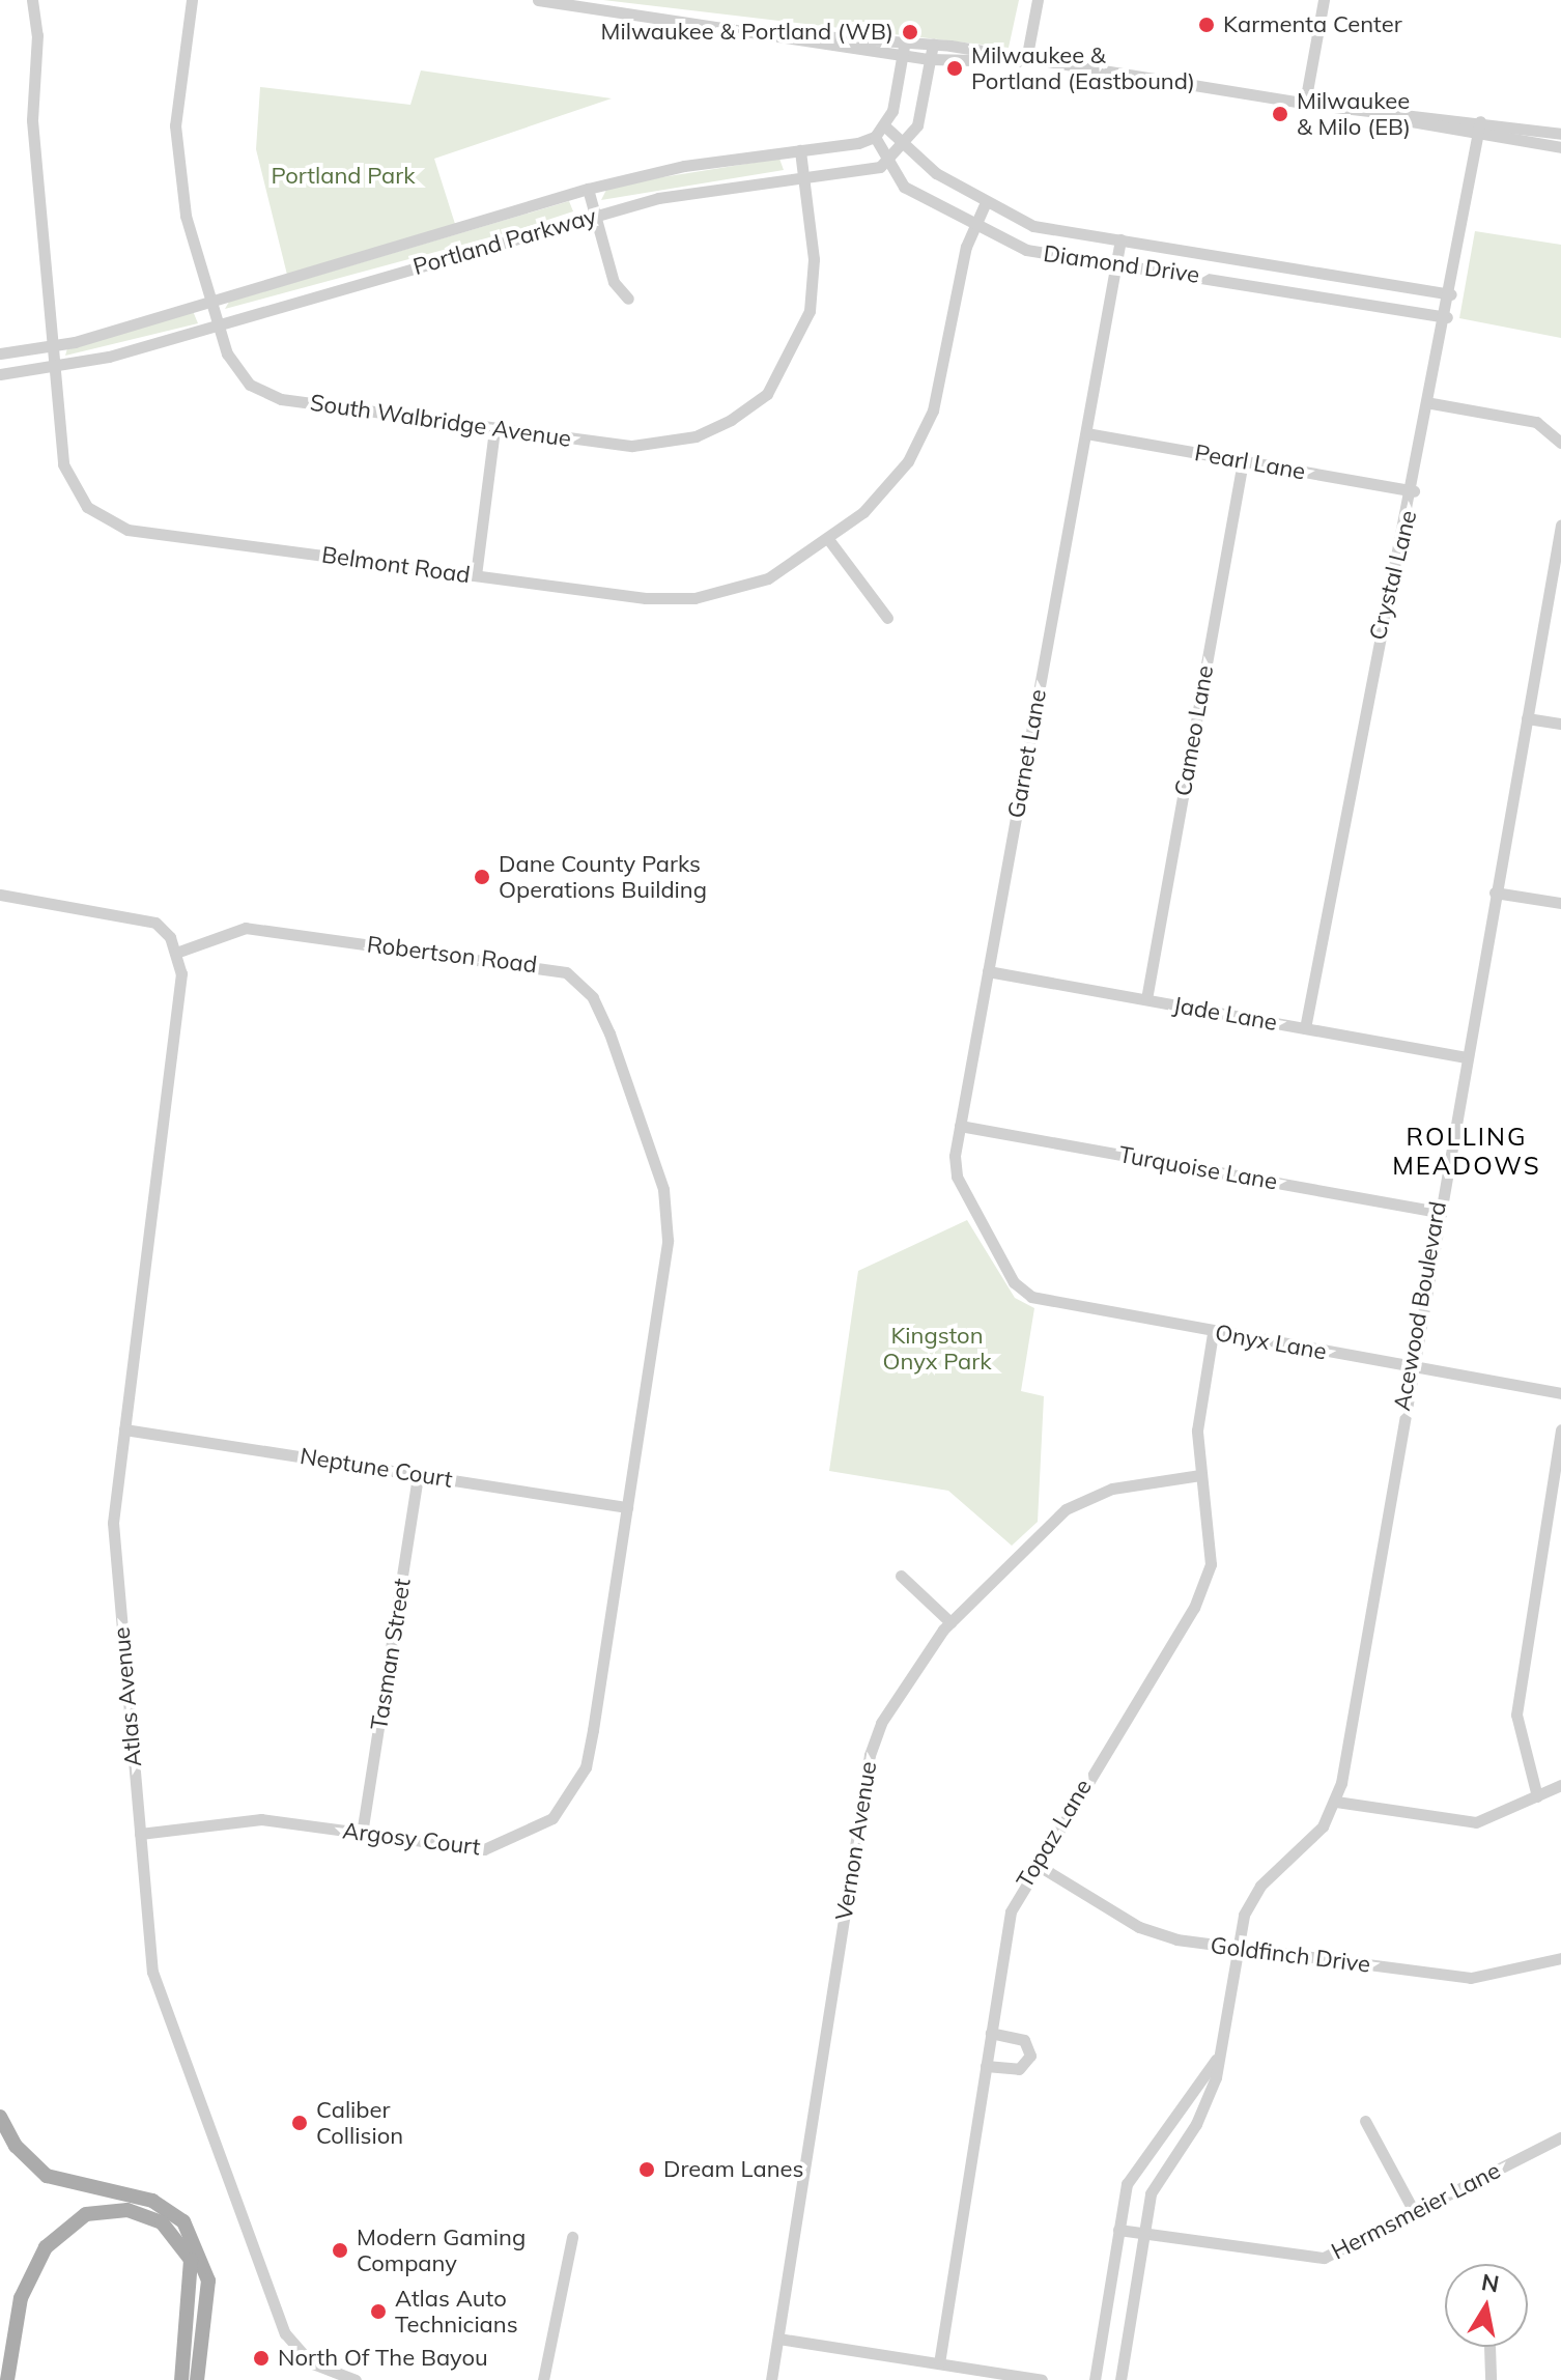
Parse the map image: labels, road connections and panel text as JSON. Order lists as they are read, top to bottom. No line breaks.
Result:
{"streets":{"street":["Portland Parkway","Diamond Drive","South Walbridge Avenue","Pearl Lane","Belmont Road","Crystal Lane","Cameo Lane","Garnet Lane","Robertson Road","Jade Lane","Turquoise Lane","Acewood Boulevard","Onyx Lane","Neptune Court","Tasman Street","Atlas Avenue","Topaz Lane","Argosy Court","Vernon Avenue","Goldfinch Drive","Hermsmeier Lane"]},"crossings":[["Portland Parkway","Diamond Drive"],["Portland Parkway","South Walbridge Avenue"],["Portland Parkway","Belmont Road"],["Diamond Drive","Belmont Road"],["Diamond Drive","Crystal Lane"],["Diamond Drive","Garnet Lane"],["Pearl Lane","Crystal Lane"],["Pearl Lane","Cameo Lane"],["Pearl Lane","Garnet Lane"],["Crystal Lane","Jade Lane"],["Cameo Lane","Jade Lane"],["Garnet Lane","Jade Lane"],["Garnet Lane","Turquoise Lane"],["Garnet Lane","Onyx Lane"],["Robertson Road","Neptune Court"],["Robertson Road","Atlas Avenue"],["Robertson Road","Argosy Court"],["Jade Lane","Acewood Boulevard"],["Turquoise Lane","Acewood Boulevard"],["Acewood Boulevard","Onyx Lane"],["Acewood Boulevard","Goldfinch Drive"],["Acewood Boulevard","Hermsmeier Lane"],["Onyx Lane","Topaz Lane"],["Neptune Court","Tasman Street"],["Neptune Court","Atlas Avenue"],["Neptune Court","Argosy Court"],["Tasman Street","Argosy Court"],["Atlas Avenue","Argosy Court"],["Topaz Lane","Vernon Avenue"],["Topaz Lane","Goldfinch Drive"]],"districts":["ROLLING MEADOWS"],"parks":["Portland Park","Kingston Onyx Park"],"places":["Karmenta Center","Milwaukee & Portland (WB)","Milwaukee & Portland (Eastbound)","Milwaukee & Milo (EB)","Dane County Parks Operations Building","Caliber Collision","Dream Lanes","Modern Gaming Company","Atlas Auto Technicians","North Of The Bayou"],"north":"top"}
